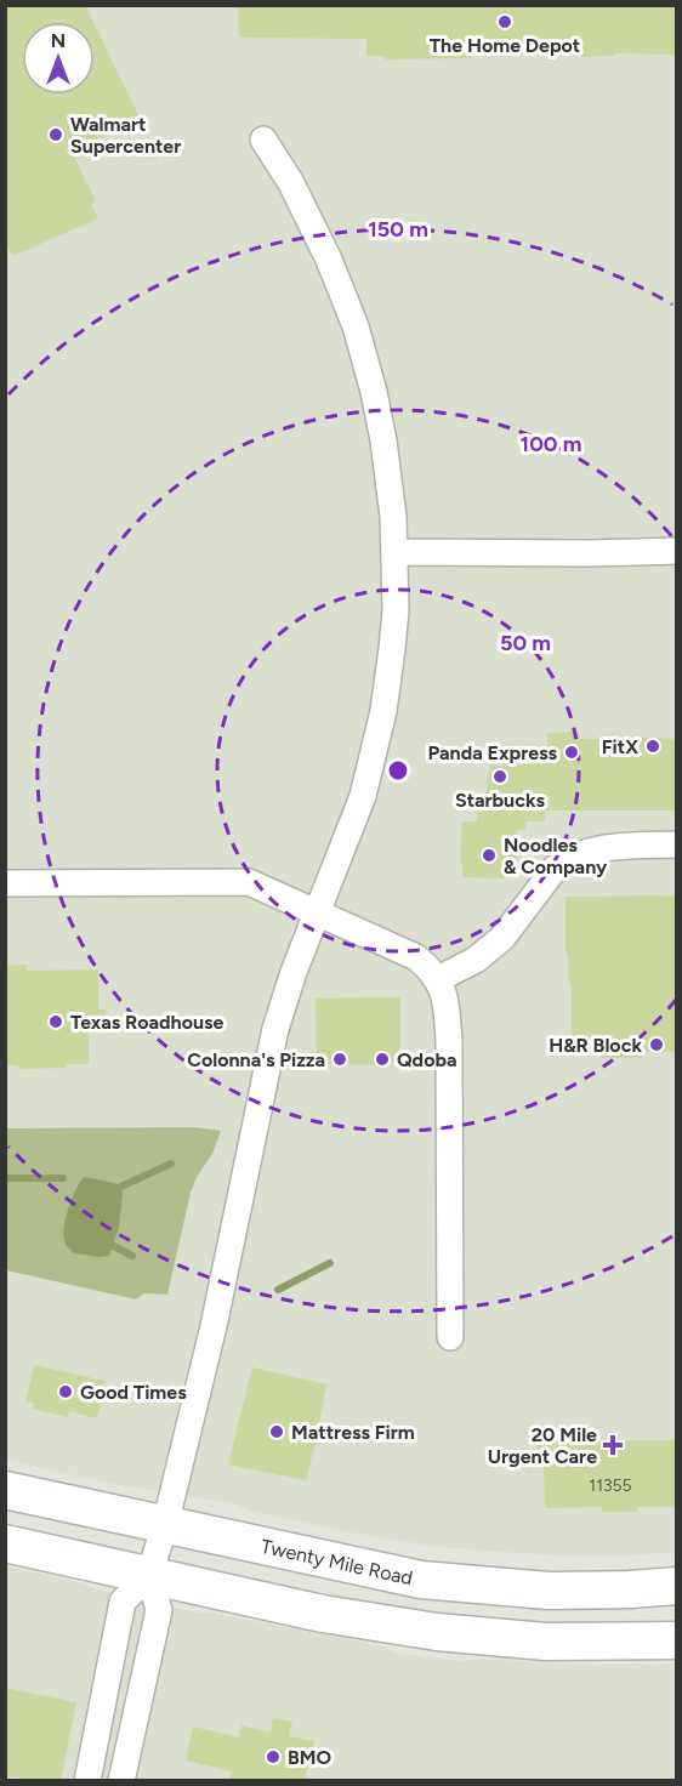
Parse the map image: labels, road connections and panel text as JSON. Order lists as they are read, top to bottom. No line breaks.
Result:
{"streets":{"main road":["Twenty Mile Road"]},"places":{"other":["The Home Depot","Walmart Supercenter","FitX","Panda Express","Starbucks","Noodles & Company","Texas Roadhouse","H&R Block","Colonna's Pizza","Qdoba","Good Times","Mattress Firm","BMO"],"health":["20 Mile Urgent Care"]},"house_numbers":["11355"],"north":"top","rings":["150 m","100 m","50 m"]}
